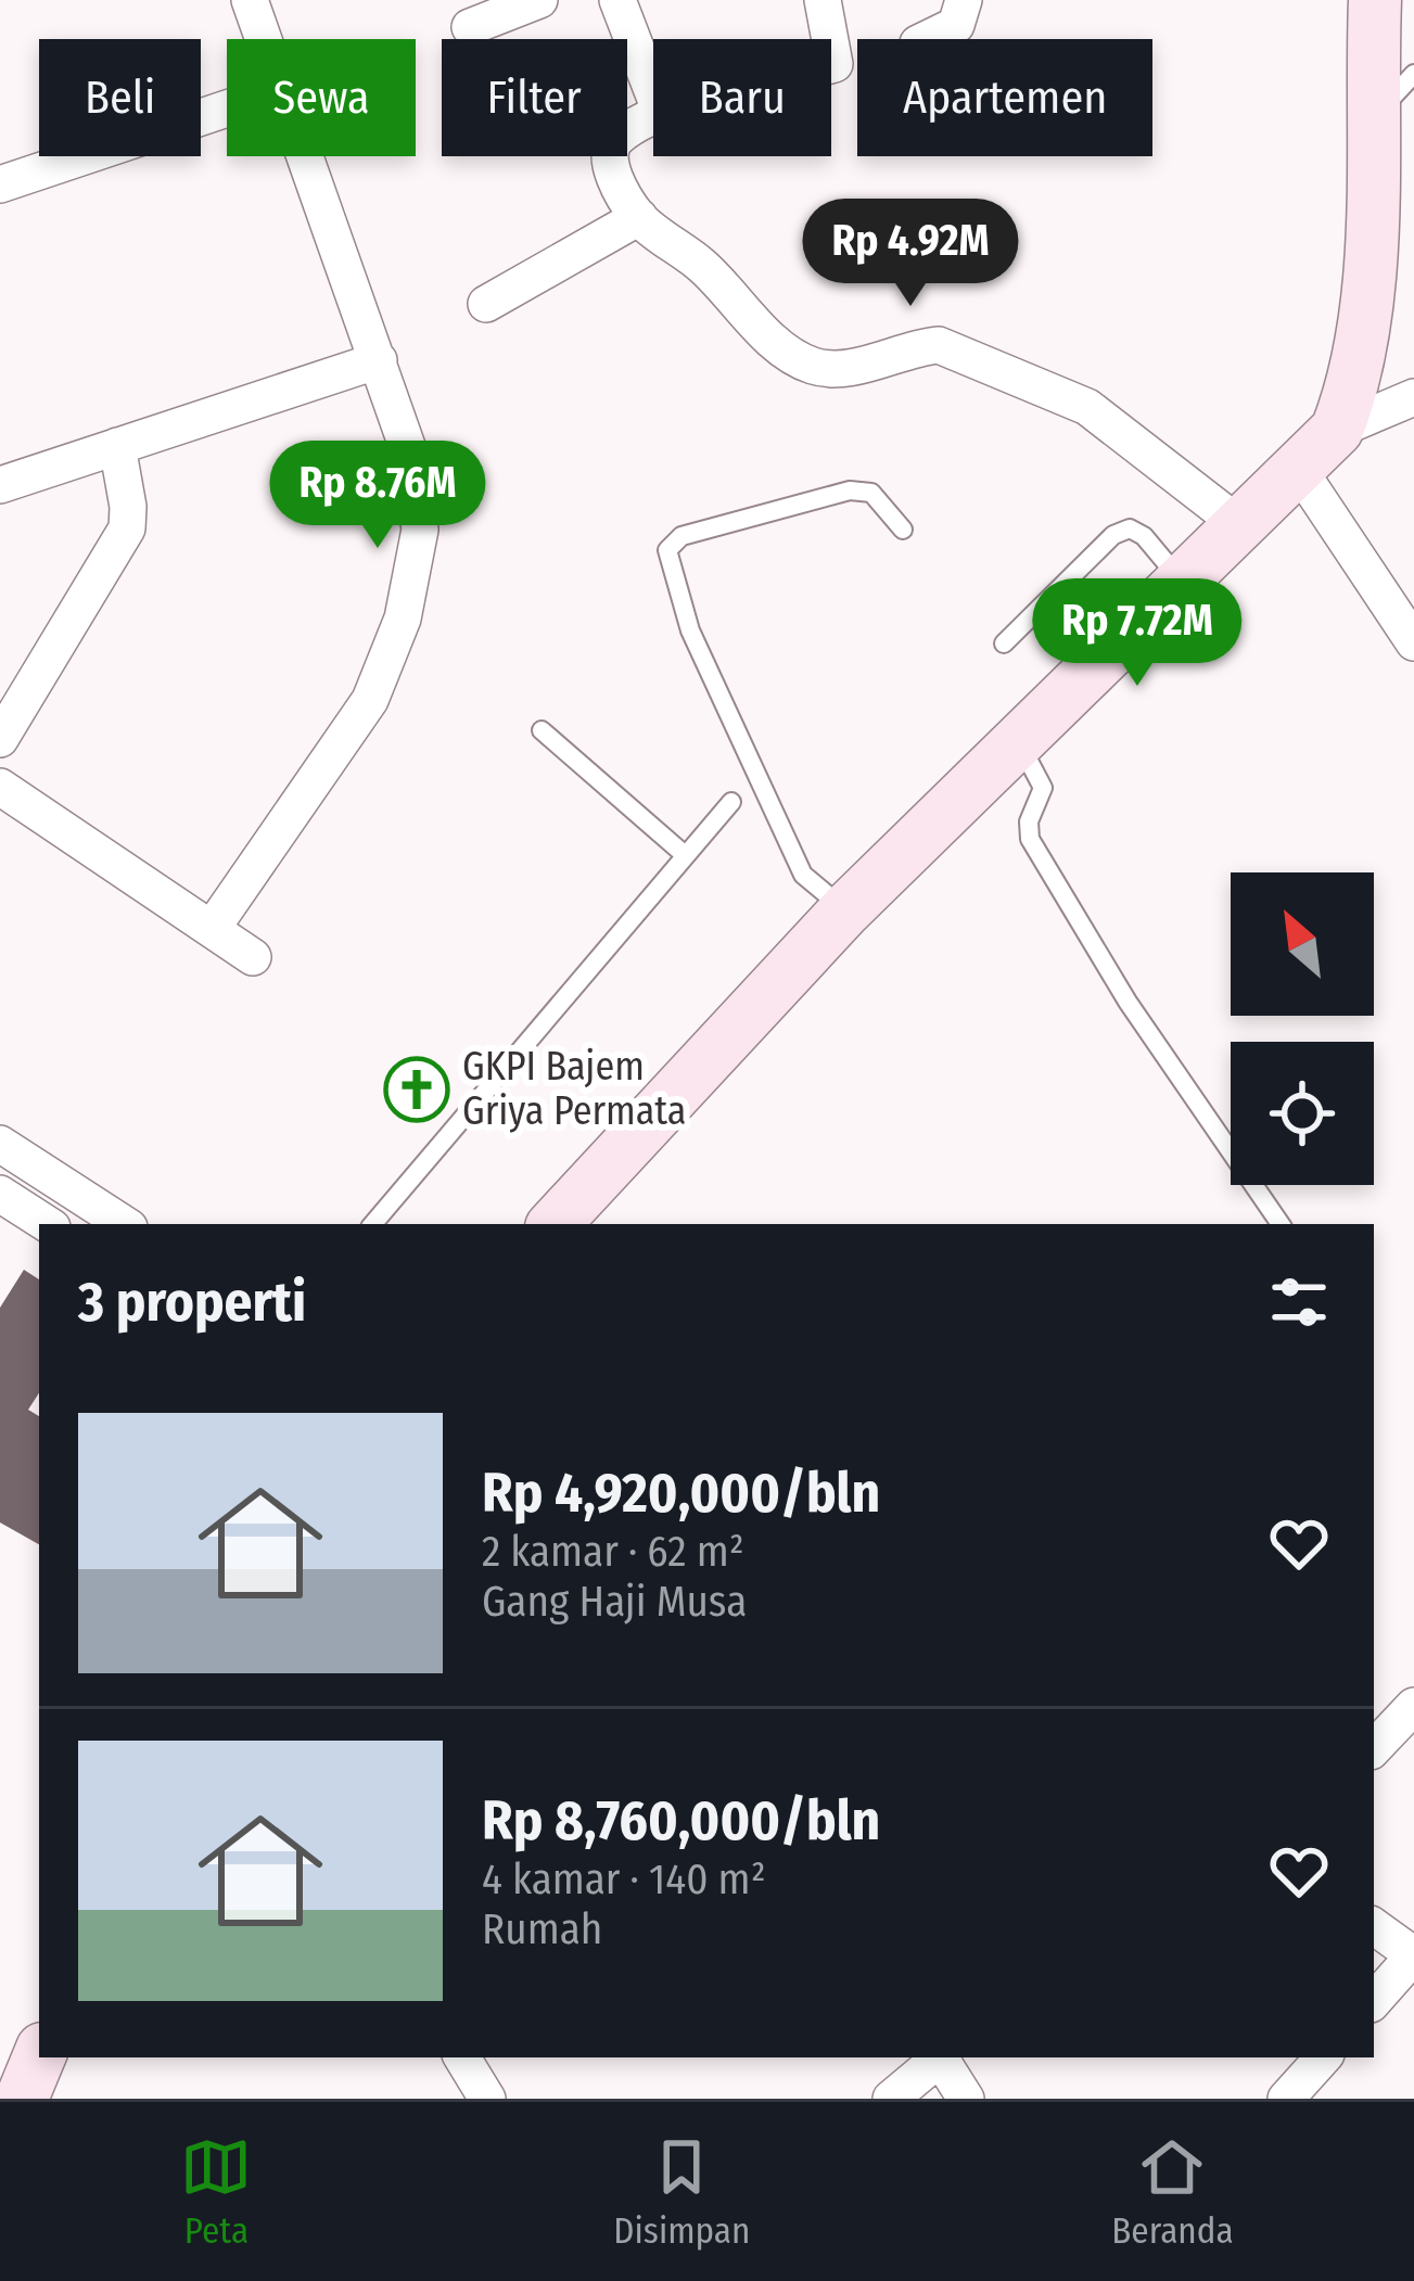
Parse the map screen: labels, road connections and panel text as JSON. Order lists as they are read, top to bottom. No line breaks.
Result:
{"places":{"church":["GKPI Bajem Griya Permata"]},"north":"top left","page":{"chip":["Beli","Sewa","Filter","Baru","Apartemen"],"price":["Rp 4.92M","Rp 8.76M","Rp 7.72M"],"heading":"3 properti","list":[{"name":"Rp 4,920,000/bln","note":"2 kamar · 62 m² · Gang Haji Musa"},{"name":"Rp 8,760,000/bln","note":"4 kamar · 140 m² · Rumah"}],"tabs":["Peta","Disimpan","Beranda"]}}
